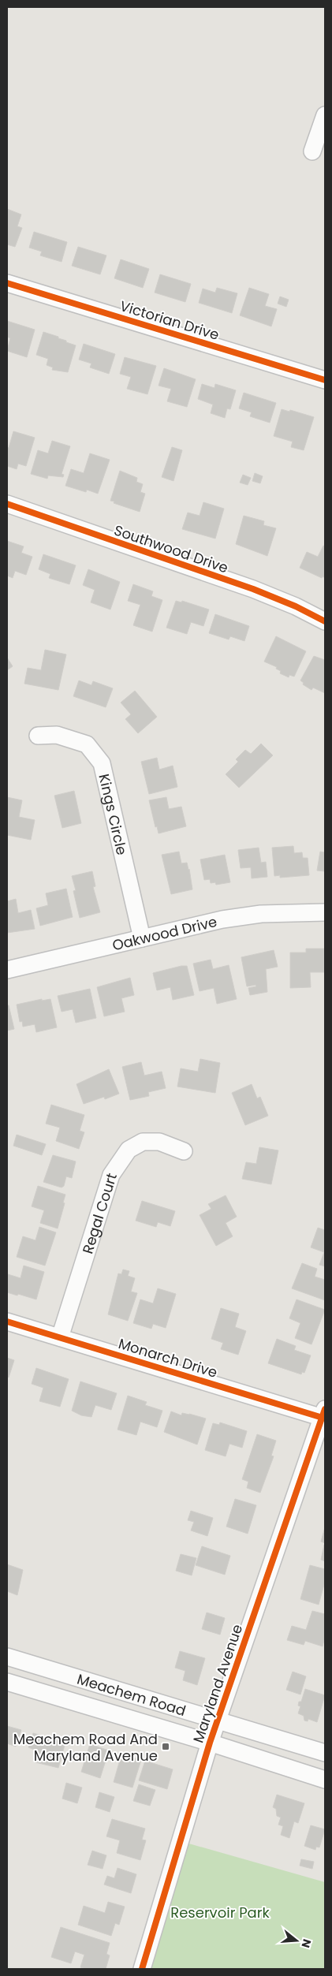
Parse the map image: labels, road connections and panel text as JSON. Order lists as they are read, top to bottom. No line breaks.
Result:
{"streets":{"street":["Victorian Drive","Southwood Drive","Kings Circle","Oakwood Drive","Regal Court","Monarch Drive","Maryland Avenue","Meachem Road"]},"crossings":[["Kings Circle","Oakwood Drive"],["Regal Court","Monarch Drive"],["Monarch Drive","Maryland Avenue"],["Maryland Avenue","Meachem Road"]],"parks":["Reservoir Park"],"places":{"transit":["Meachem Road And Maryland Avenue"]},"north":"right"}
